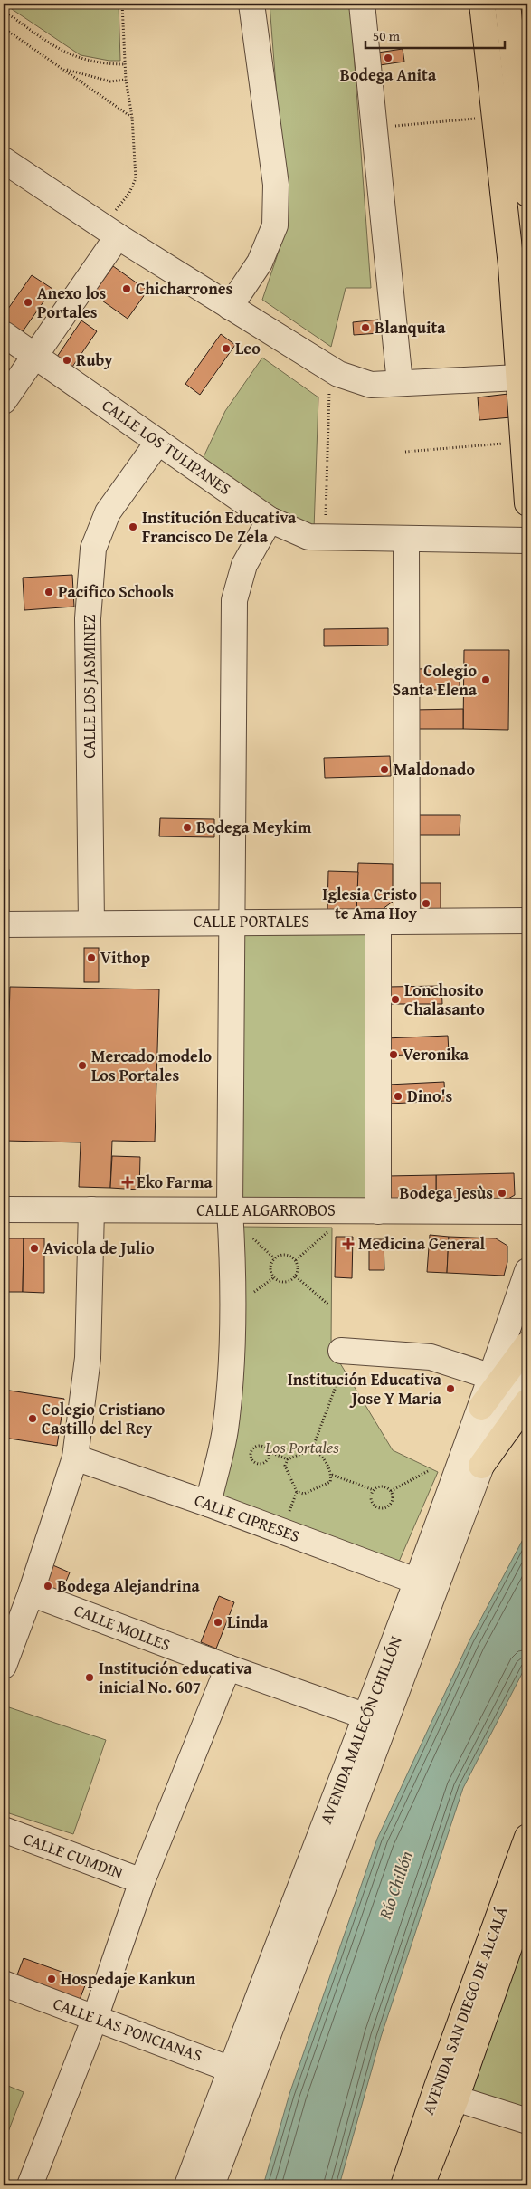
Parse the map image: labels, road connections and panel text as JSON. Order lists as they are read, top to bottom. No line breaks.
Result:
{"streets":{"main road":["AVENIDA SAN DIEGO DE ALCALÁ"],"street":["CALLE LOS TULIPANES","CALLE LOS JASMINEZ","CALLE PORTALES","CALLE ALGARROBOS","CALLE CIPRESES","CALLE MOLLES","AVENIDA MALECÓN CHILLÓN","CALLE CUMDIN","CALLE LAS PONCIANAS"]},"crossings":[["CALLE LOS TULIPANES","CALLE LOS JASMINEZ"],["CALLE LOS JASMINEZ","CALLE PORTALES"],["CALLE CIPRESES","AVENIDA MALECÓN CHILLÓN"],["CALLE MOLLES","AVENIDA MALECÓN CHILLÓN"],["AVENIDA MALECÓN CHILLÓN","CALLE LAS PONCIANAS"]],"water":["Río Chillón"],"parks":["Los Portales"],"places":{"other":["Bodega Anita","Chicharrones","Anexo los Portales","Blanquita","Leo","Ruby","Institución Educativa Francisco De Zela","Pacifico Schools","Colegio Santa Elena","Maldonado","Bodega Meykim","Iglesia Cristo te Ama Hoy","Vithop","Lonchosito Chalasanto","Veronika","Mercado modelo Los Portales","Dino's","Bodega Jesùs","Avicola de Julio","Institución Educativa Jose Y Maria","Colegio Cristiano Castillo del Rey","Bodega Alejandrina","Linda","Institución educativa inicial No. 607","Hospedaje Kankun"],"health":["Eko Farma","Medicina General"]},"scale_bar":"50 m"}
